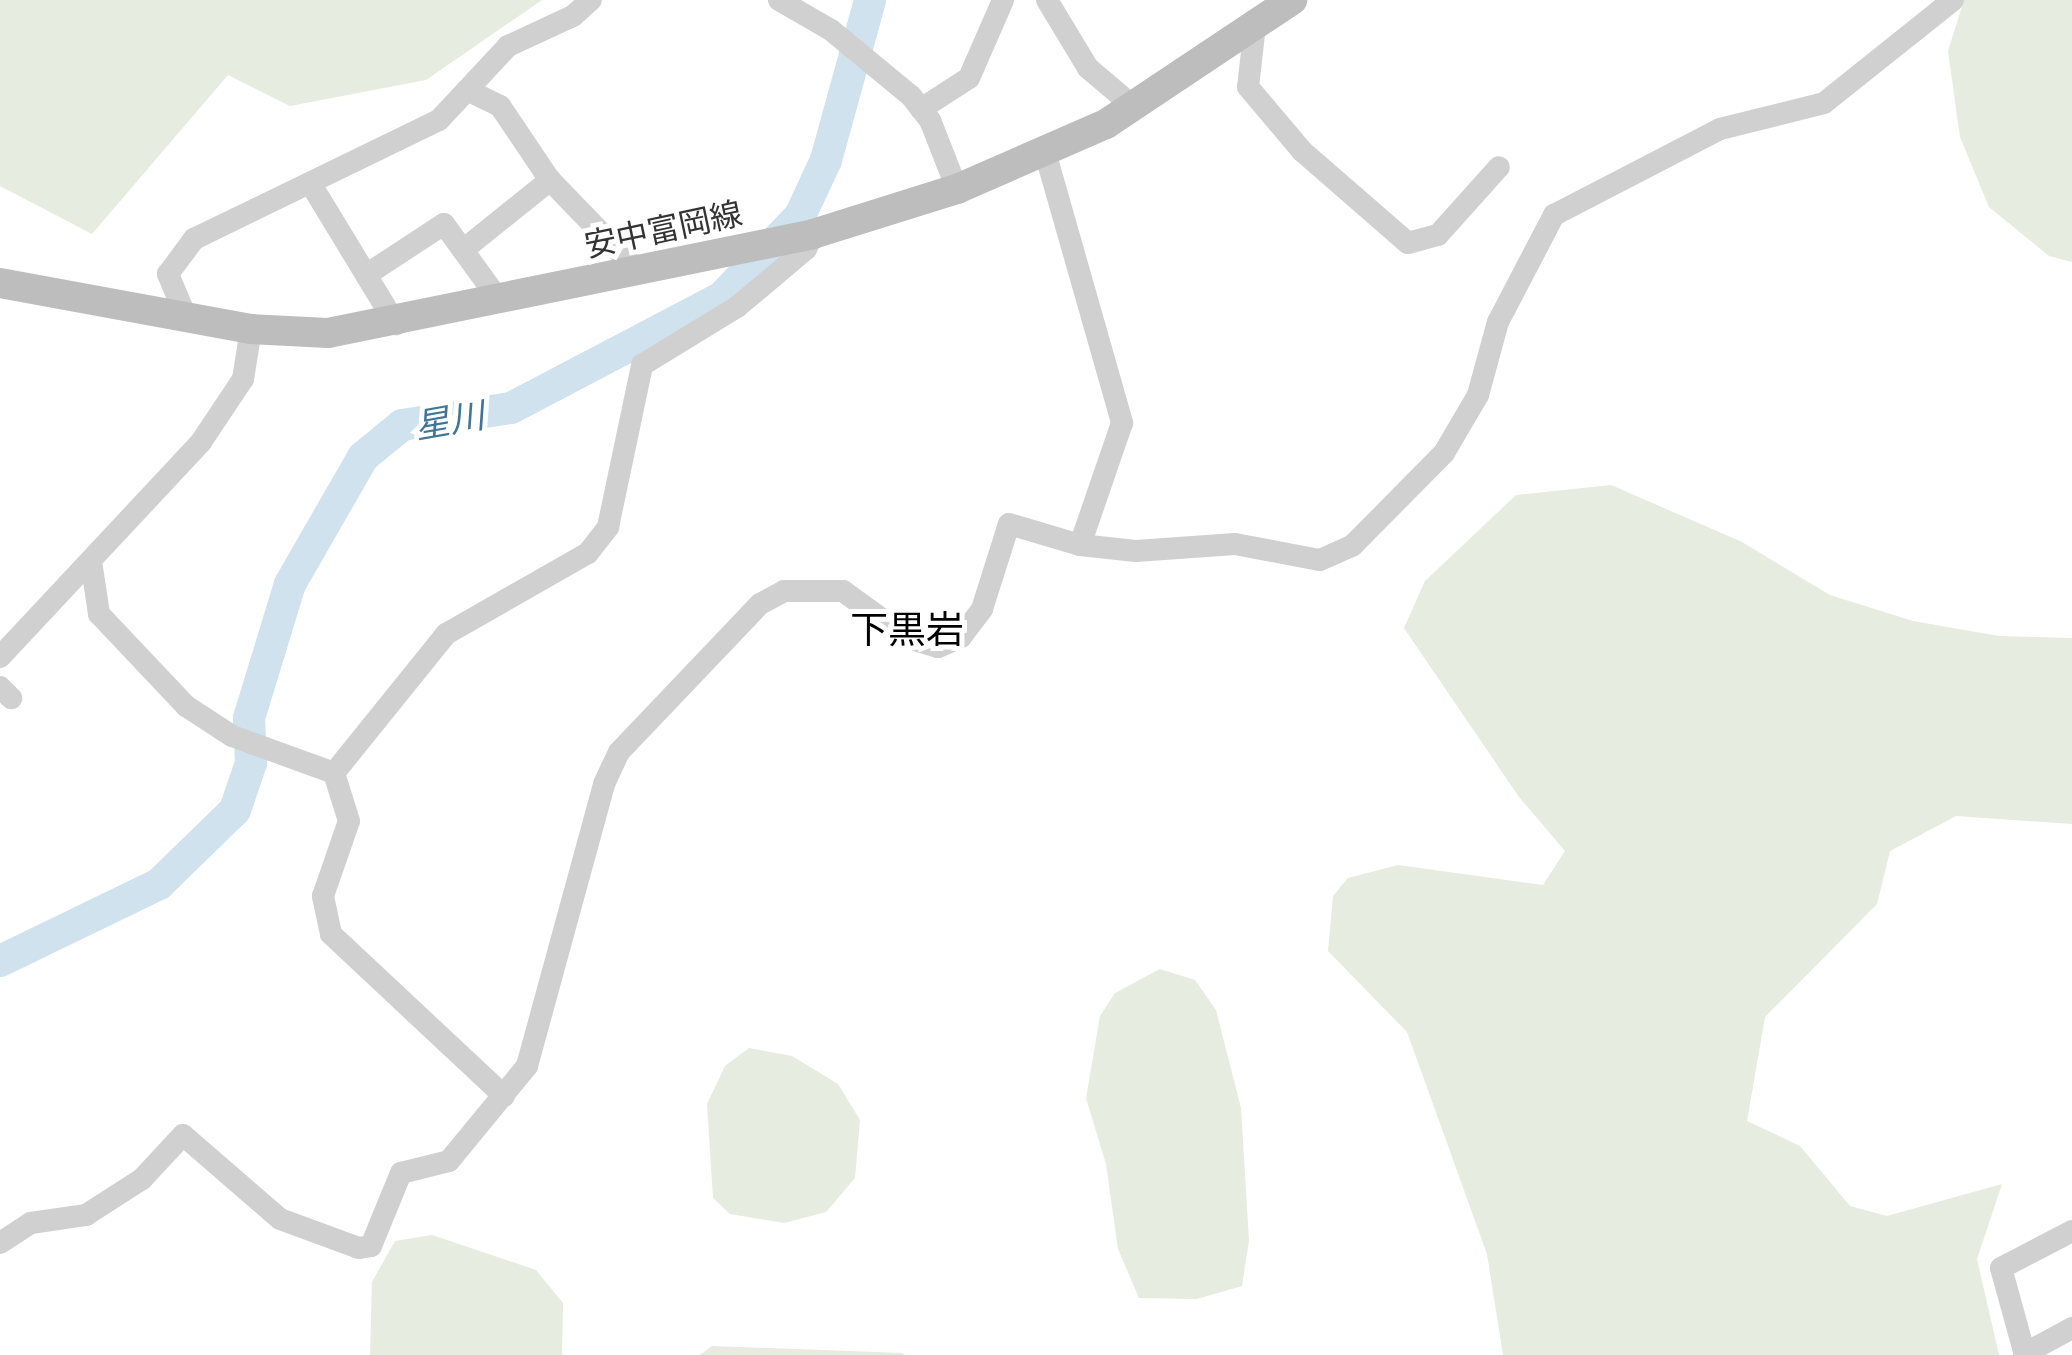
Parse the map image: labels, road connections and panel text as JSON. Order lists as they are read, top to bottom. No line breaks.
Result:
{"streets":{"main road":["安中富岡線"]},"districts":["下黒岩"],"water":["星川"]}
